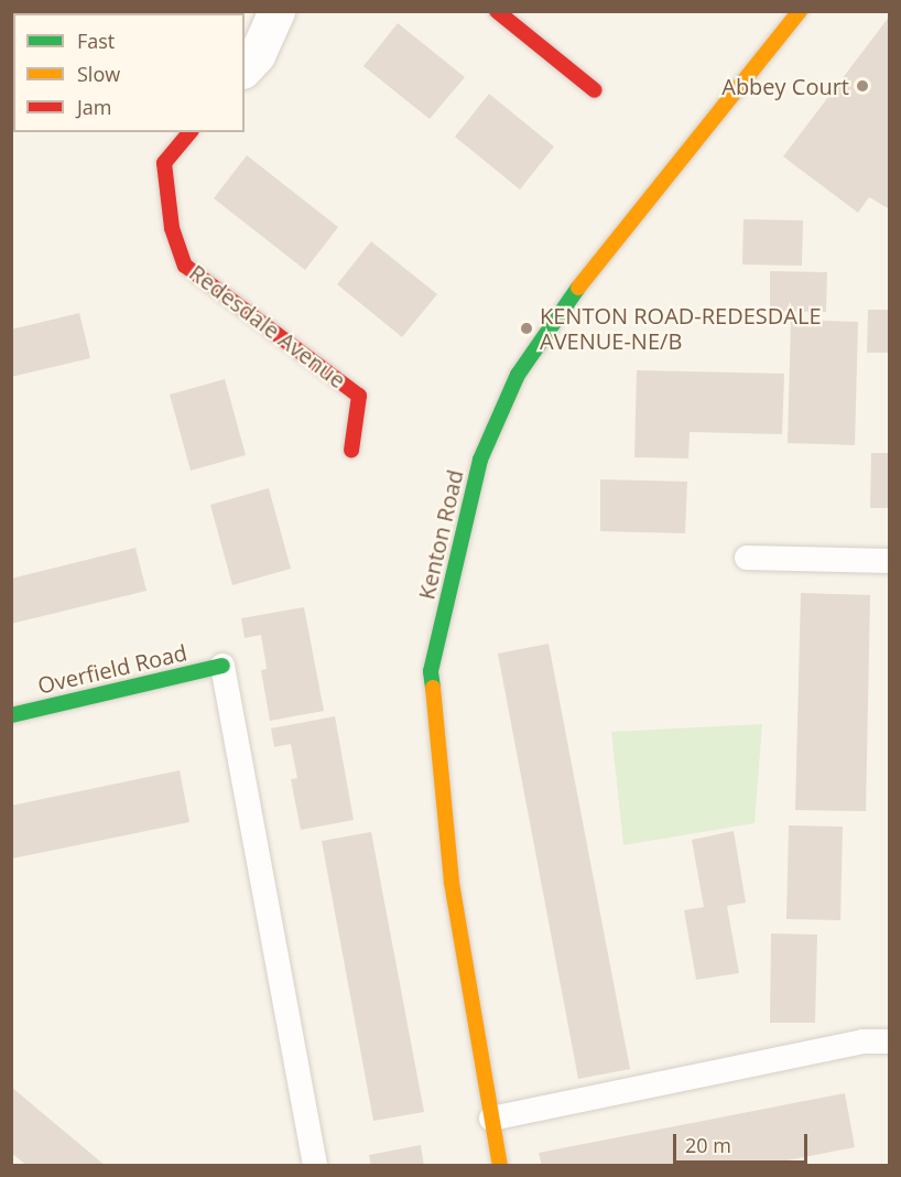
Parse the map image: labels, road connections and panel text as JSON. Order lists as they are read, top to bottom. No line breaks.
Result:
{"streets":{"street":["Redesdale Avenue","Kenton Road","Overfield Road"]},"places":["Abbey Court","KENTON ROAD-REDESDALE AVENUE-NE/B"],"legend":["Fast","Slow","Jam"],"scale_bar":"20 m"}
